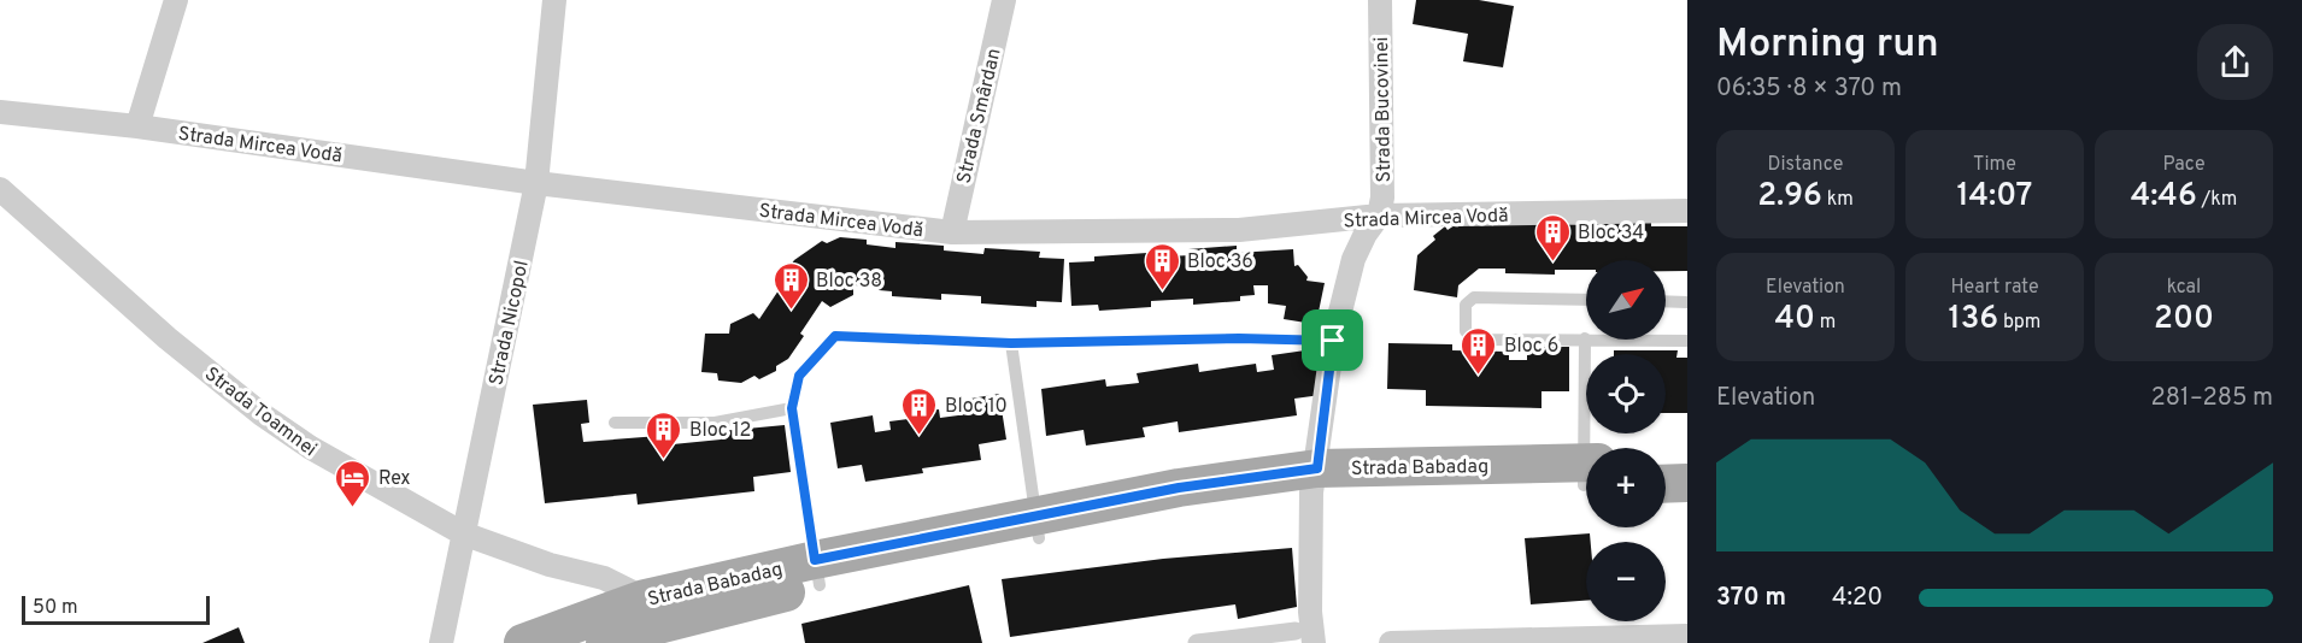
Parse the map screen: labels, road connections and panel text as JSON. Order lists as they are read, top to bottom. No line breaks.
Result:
{"streets":{"main road":["Strada Babadag"],"street":["Strada Bucovinei","Strada Smârdan","Strada Mircea Vodă","Strada Nicopol","Strada Toamnei"]},"crossings":[["Strada Bucovinei","Strada Mircea Vodă"],["Strada Bucovinei","Strada Babadag"],["Strada Smârdan","Strada Mircea Vodă"],["Strada Mircea Vodă","Strada Nicopol"],["Strada Nicopol","Strada Toamnei"],["Strada Toamnei","Strada Babadag"]],"places":{"building":["Bloc 34","Bloc 36","Bloc 38","Bloc 6","Bloc 10","Bloc 12"],"hotel":["Rex"]},"scale_bar":"50 m","north":"top right","page":{"heading":["Morning run","06:35 · 8 × 370 m"],"stats":[["Distance","2.96 km"],["Time","14:07"],["Pace","4:46 /km"],["Elevation","40 m"],["Heart rate","136 bpm"],["kcal","200"]],"map_buttons":["+","−"],"chart":["Elevation","281–285 m"],"list":[{"name":"370 m","note":"4:20"}],"scale":"50 m"}}
